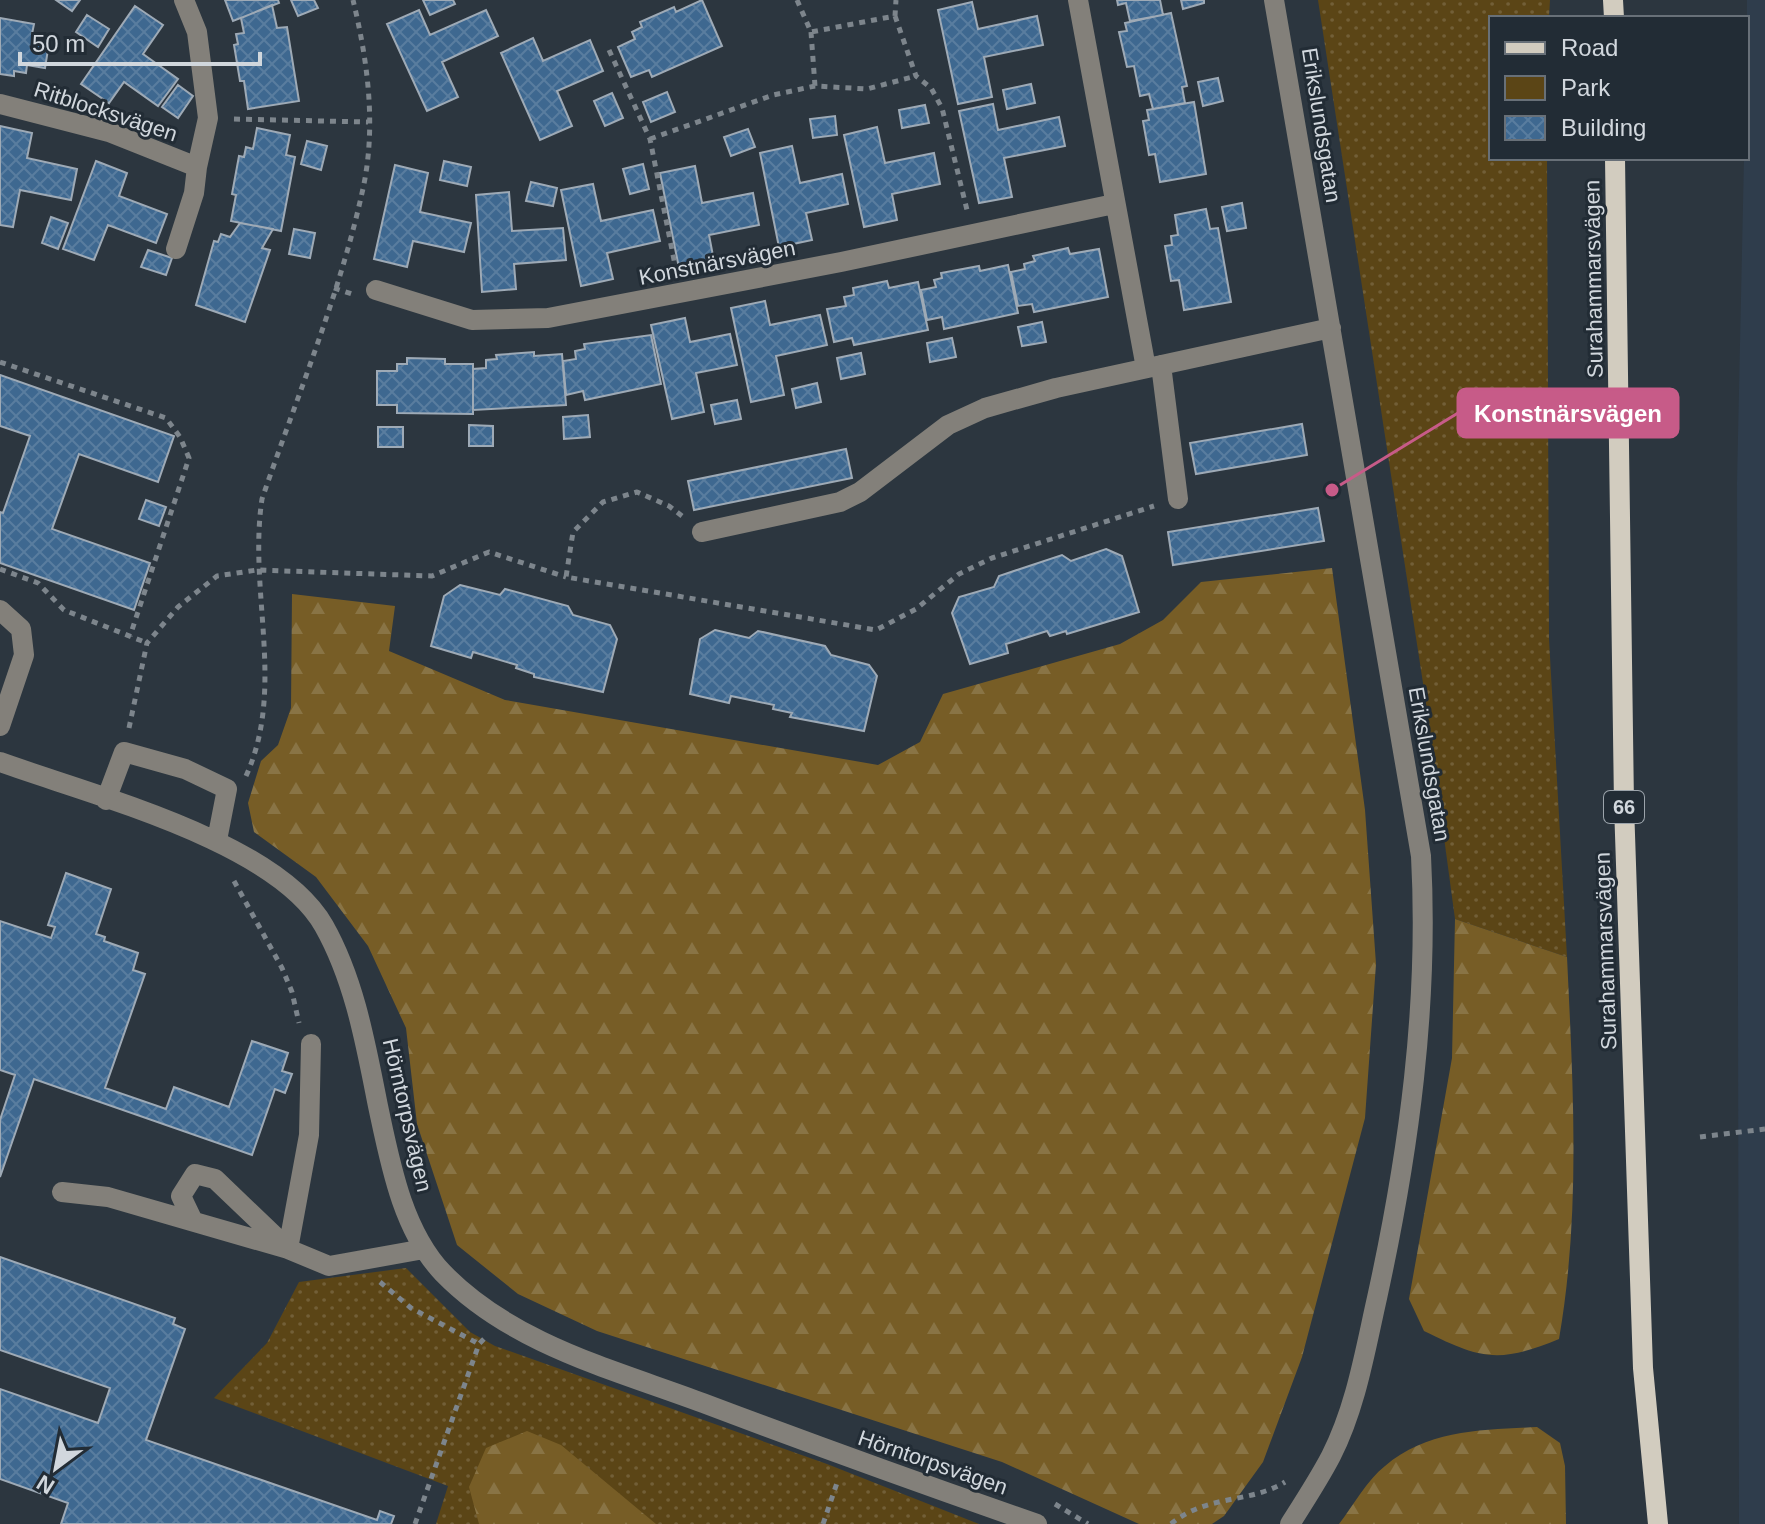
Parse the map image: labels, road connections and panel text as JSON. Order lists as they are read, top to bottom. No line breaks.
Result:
{"streets":{"main road":["Surahammarsvägen","66"],"street":["Ritblocksvägen","Erikslundsgatan","Konstnärsvägen","Hörntorpsvägen"]},"places":["Konstnärsvägen"],"legend":["Road","Park","Building"],"scale_bar":"50 m","north":"bottom left"}
